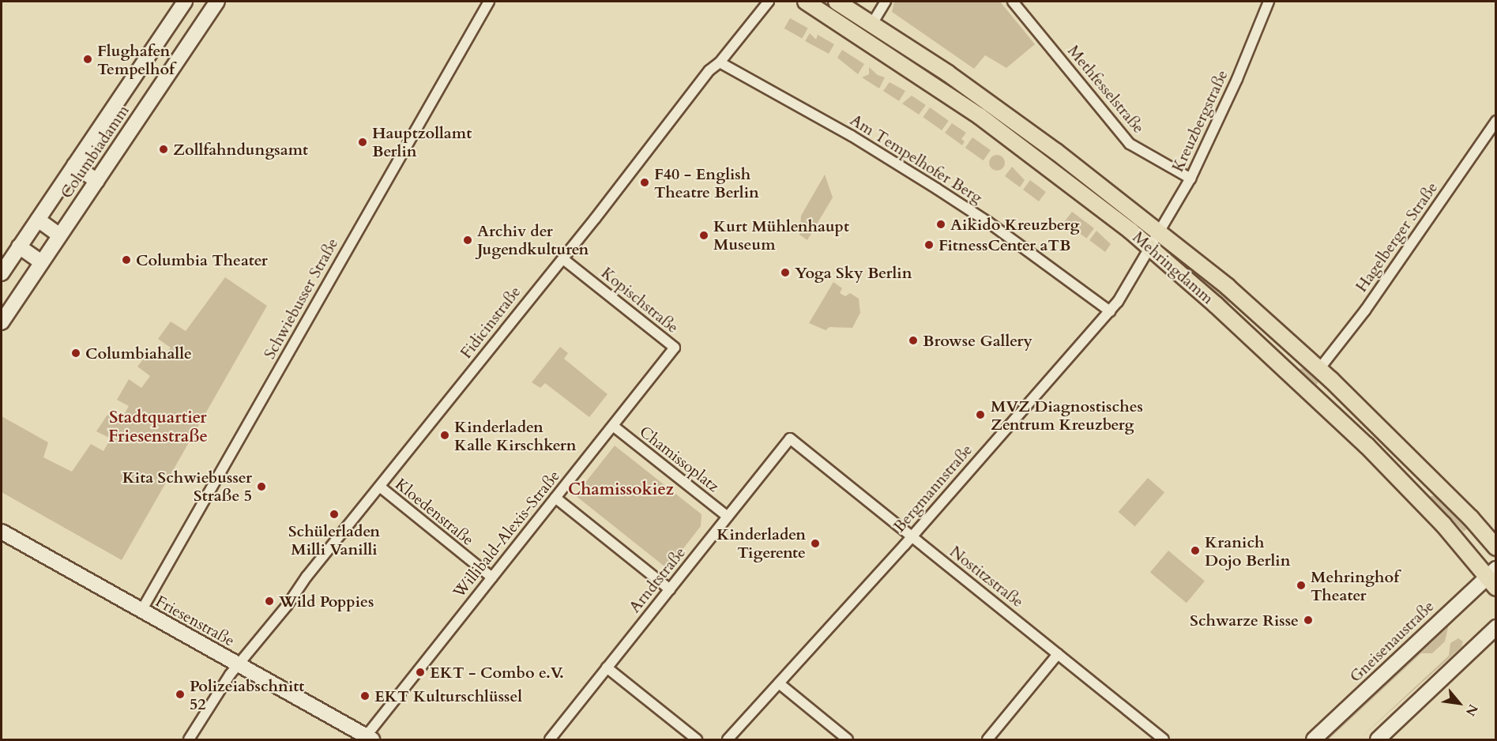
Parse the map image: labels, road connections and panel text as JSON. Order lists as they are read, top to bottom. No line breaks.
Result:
{"streets":{"main road":["Columbiadamm","Mehringdamm","Friesenstraße","Gneisenaustraße"],"street":["Methfesselstraße","Kreuzbergstraße","Am Tempelhofer Berg","Hagelberger Straße","Schwiebusser Straße","Kopischstraße","Fidicinstraße","Chamissoplatz","Bergmannstraße","Kloedenstraße","Willibald-Alexis-Straße","Nostitzstraße","Arndtstraße"]},"crossings":[["Methfesselstraße","Kreuzbergstraße"],["Kreuzbergstraße","Mehringdamm"],["Kreuzbergstraße","Bergmannstraße"],["Am Tempelhofer Berg","Fidicinstraße"],["Am Tempelhofer Berg","Bergmannstraße"],["Hagelberger Straße","Mehringdamm"],["Mehringdamm","Bergmannstraße"],["Mehringdamm","Gneisenaustraße"],["Schwiebusser Straße","Friesenstraße"],["Kopischstraße","Fidicinstraße"],["Kopischstraße","Willibald-Alexis-Straße"],["Fidicinstraße","Kloedenstraße"],["Fidicinstraße","Friesenstraße"],["Chamissoplatz","Willibald-Alexis-Straße"],["Chamissoplatz","Arndtstraße"],["Bergmannstraße","Nostitzstraße"],["Kloedenstraße","Willibald-Alexis-Straße"],["Willibald-Alexis-Straße","Friesenstraße"],["Nostitzstraße","Arndtstraße"]],"districts":["Stadtquartier Friesenstraße","Chamissokiez"],"places":["Flughafen Tempelhof","Hauptzollamt Berlin","Zollfahndungsamt","F40 - English Theatre Berlin","Aikido Kreuzberg","Kurt Mühlenhaupt Museum","Archiv der Jugendkulturen","FitnessCenter aTB","Columbia Theater","Yoga Sky Berlin","Browse Gallery","Columbiahalle","MVZ Diagnostisches Zentrum Kreuzberg","Kinderladen Kalle Kirschkern","Kita Schwiebusser Straße 5","Schülerladen Milli Vanilli","Kinderladen Tigerente","Kranich Dojo Berlin","Mehringhof Theater","Wild Poppies","Schwarze Risse","EKT - Combo e.V.","Polizeiabschnitt 52","EKT Kulturschlüssel"],"north":"bottom right"}
